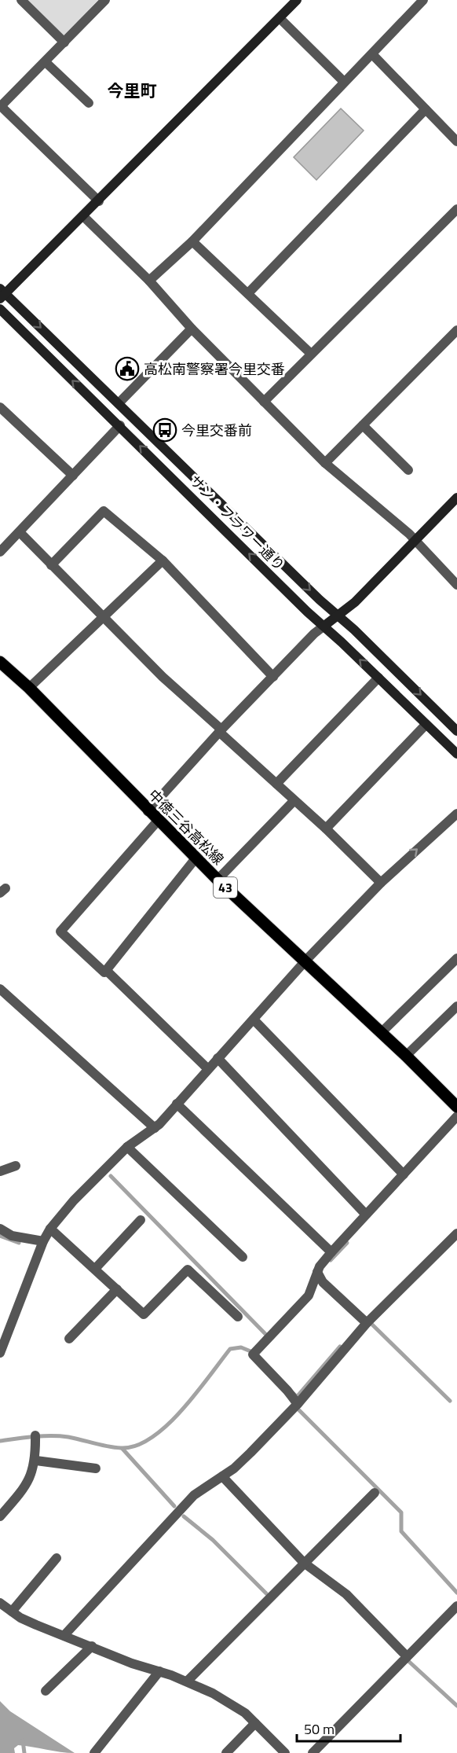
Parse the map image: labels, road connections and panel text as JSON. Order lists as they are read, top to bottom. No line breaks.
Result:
{"streets":{"main road":["中徳三谷高松線","43"],"street":["サン・フラワー通り"]},"districts":["今里町"],"places":{"public building":["高松南警察署今里交番"],"bus stop":["今里交番前"]},"scale_bar":"50 m"}
